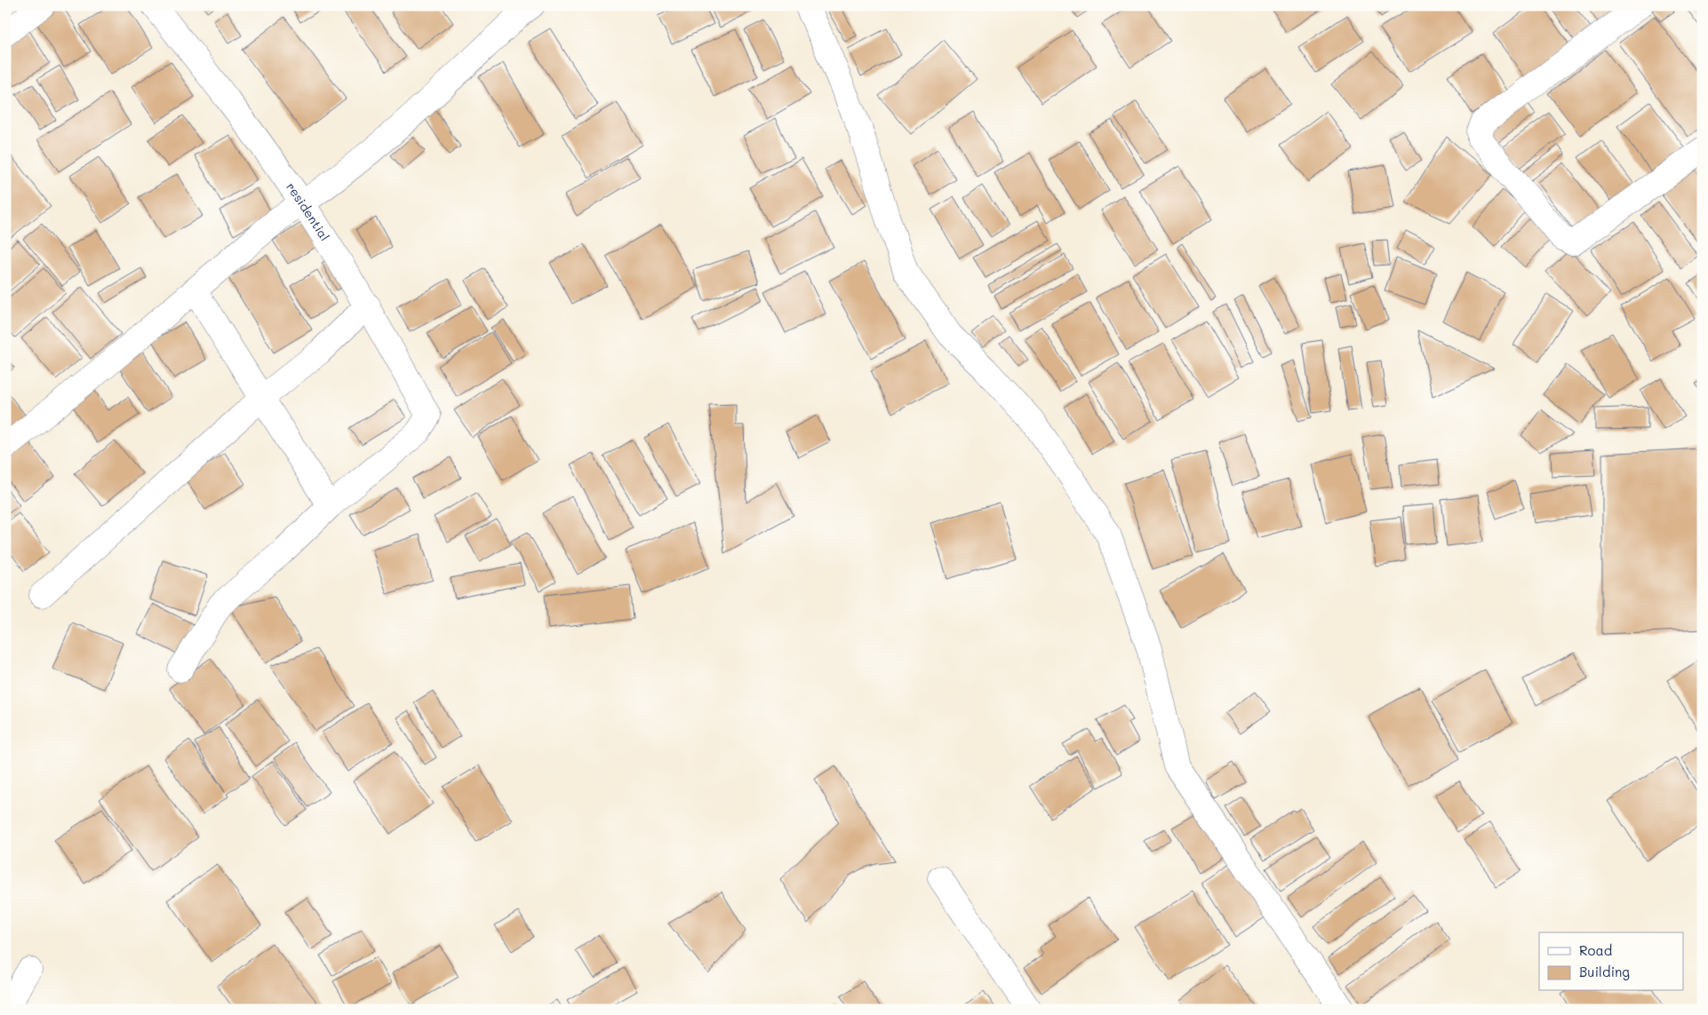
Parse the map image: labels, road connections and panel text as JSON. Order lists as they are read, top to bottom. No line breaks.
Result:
{"streets":{"street":["residential"]},"legend":["Road","Building"]}
